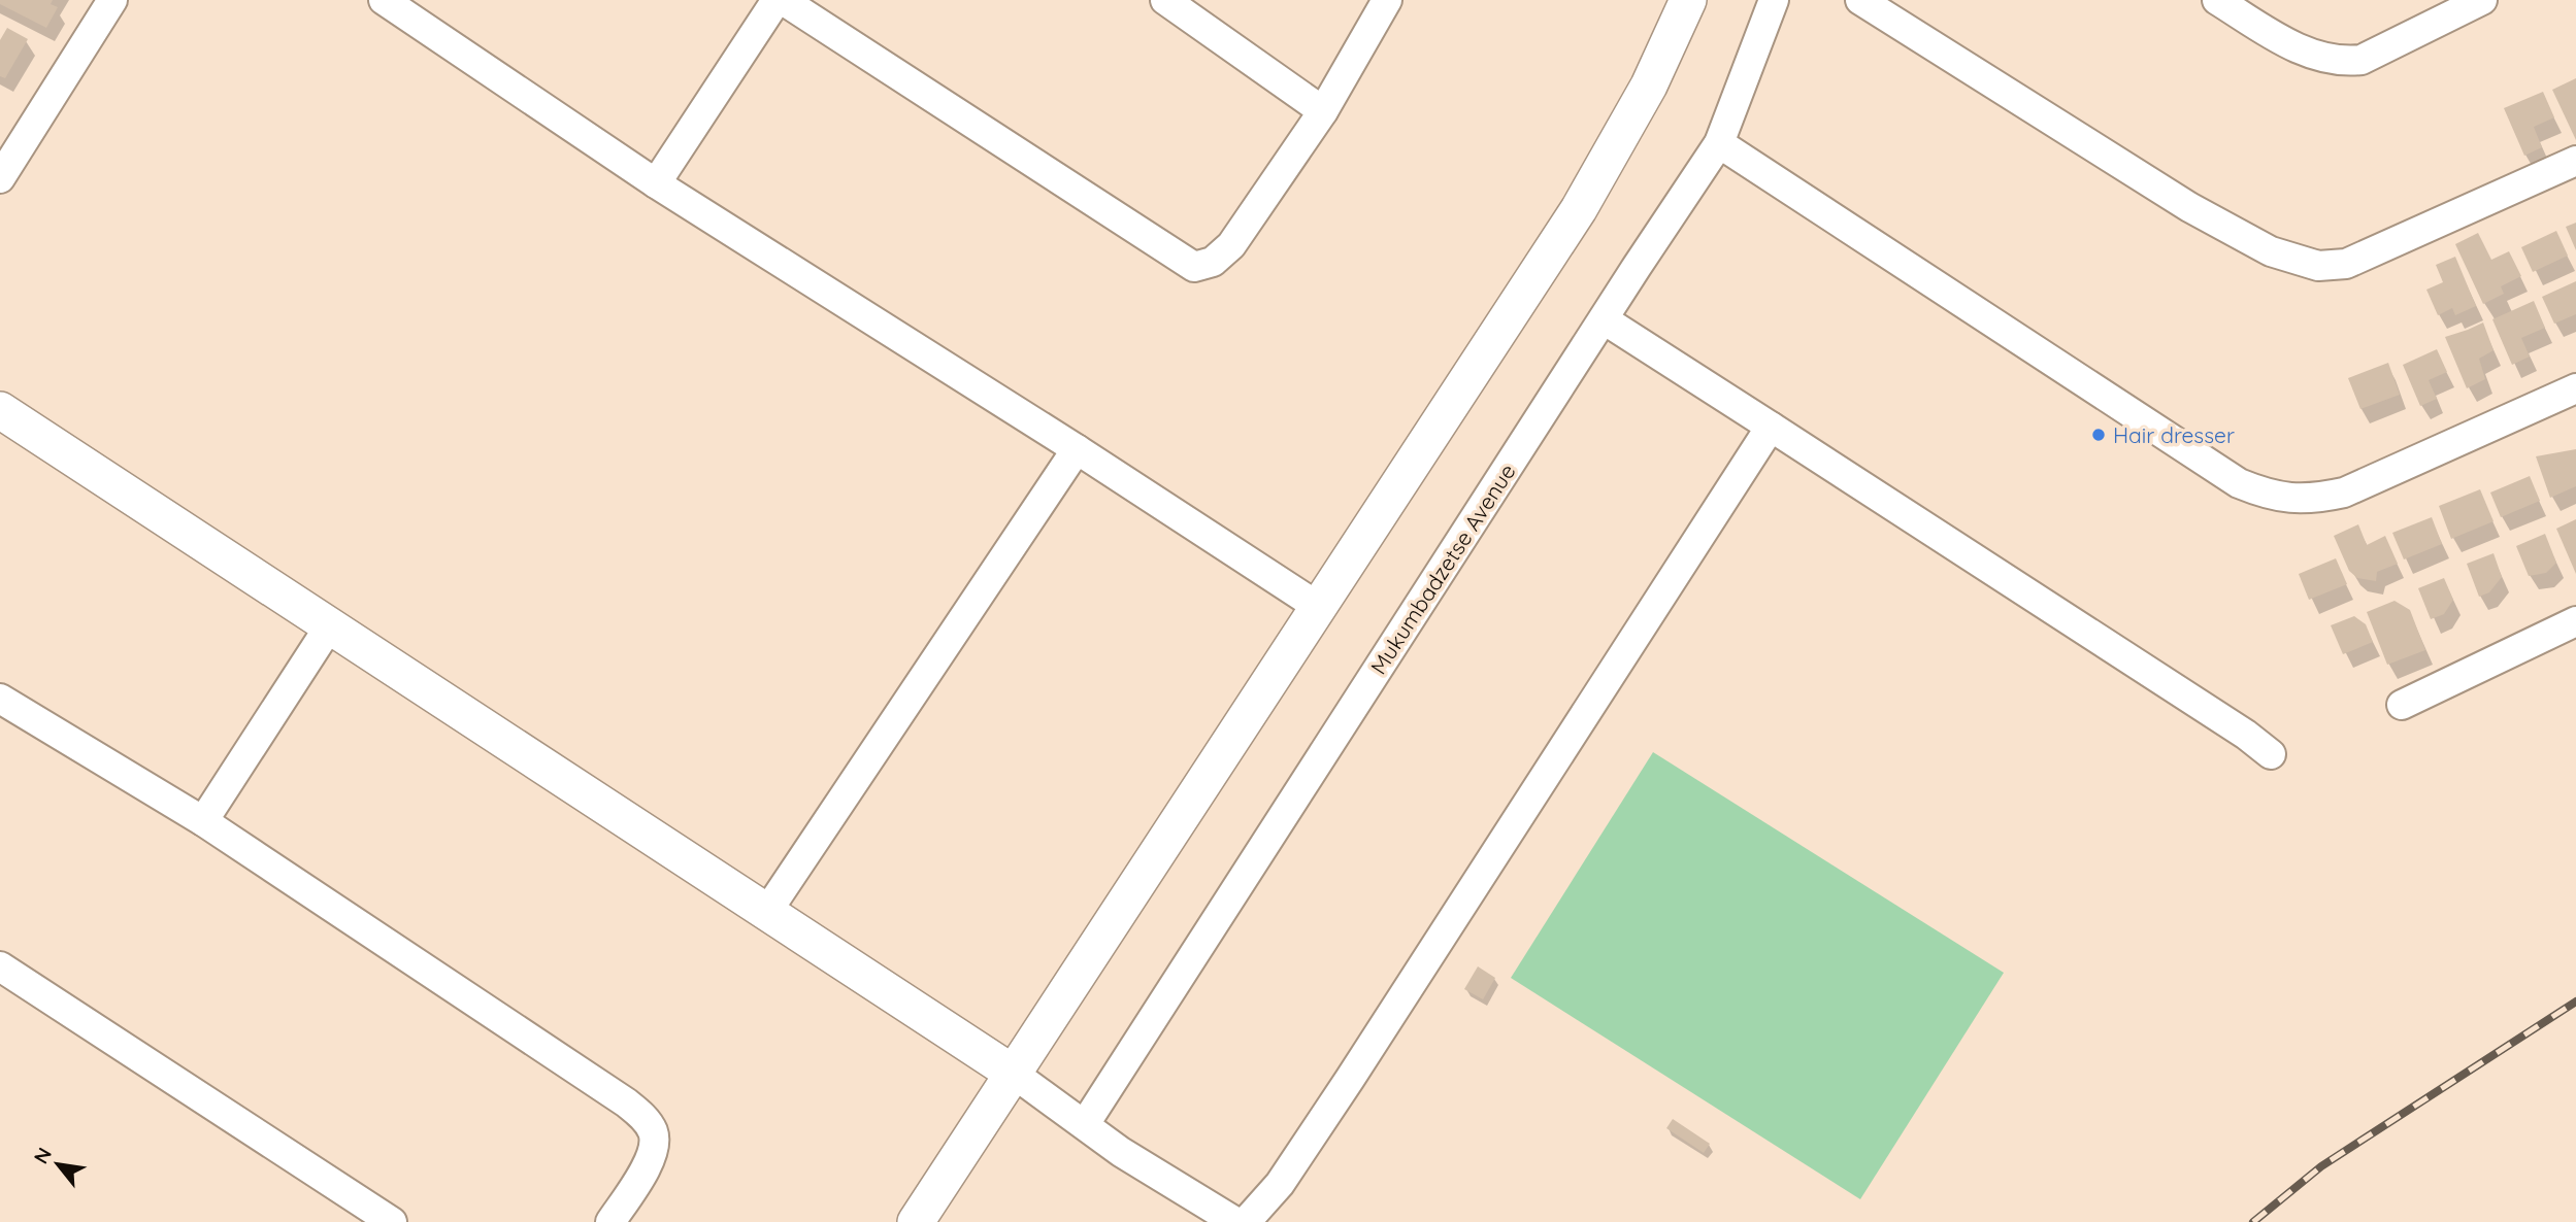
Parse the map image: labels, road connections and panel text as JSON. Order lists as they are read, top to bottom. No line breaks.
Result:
{"streets":{"street":["Mukumbadzetse Avenue"]},"places":["Hair dresser"],"north":"top left"}
